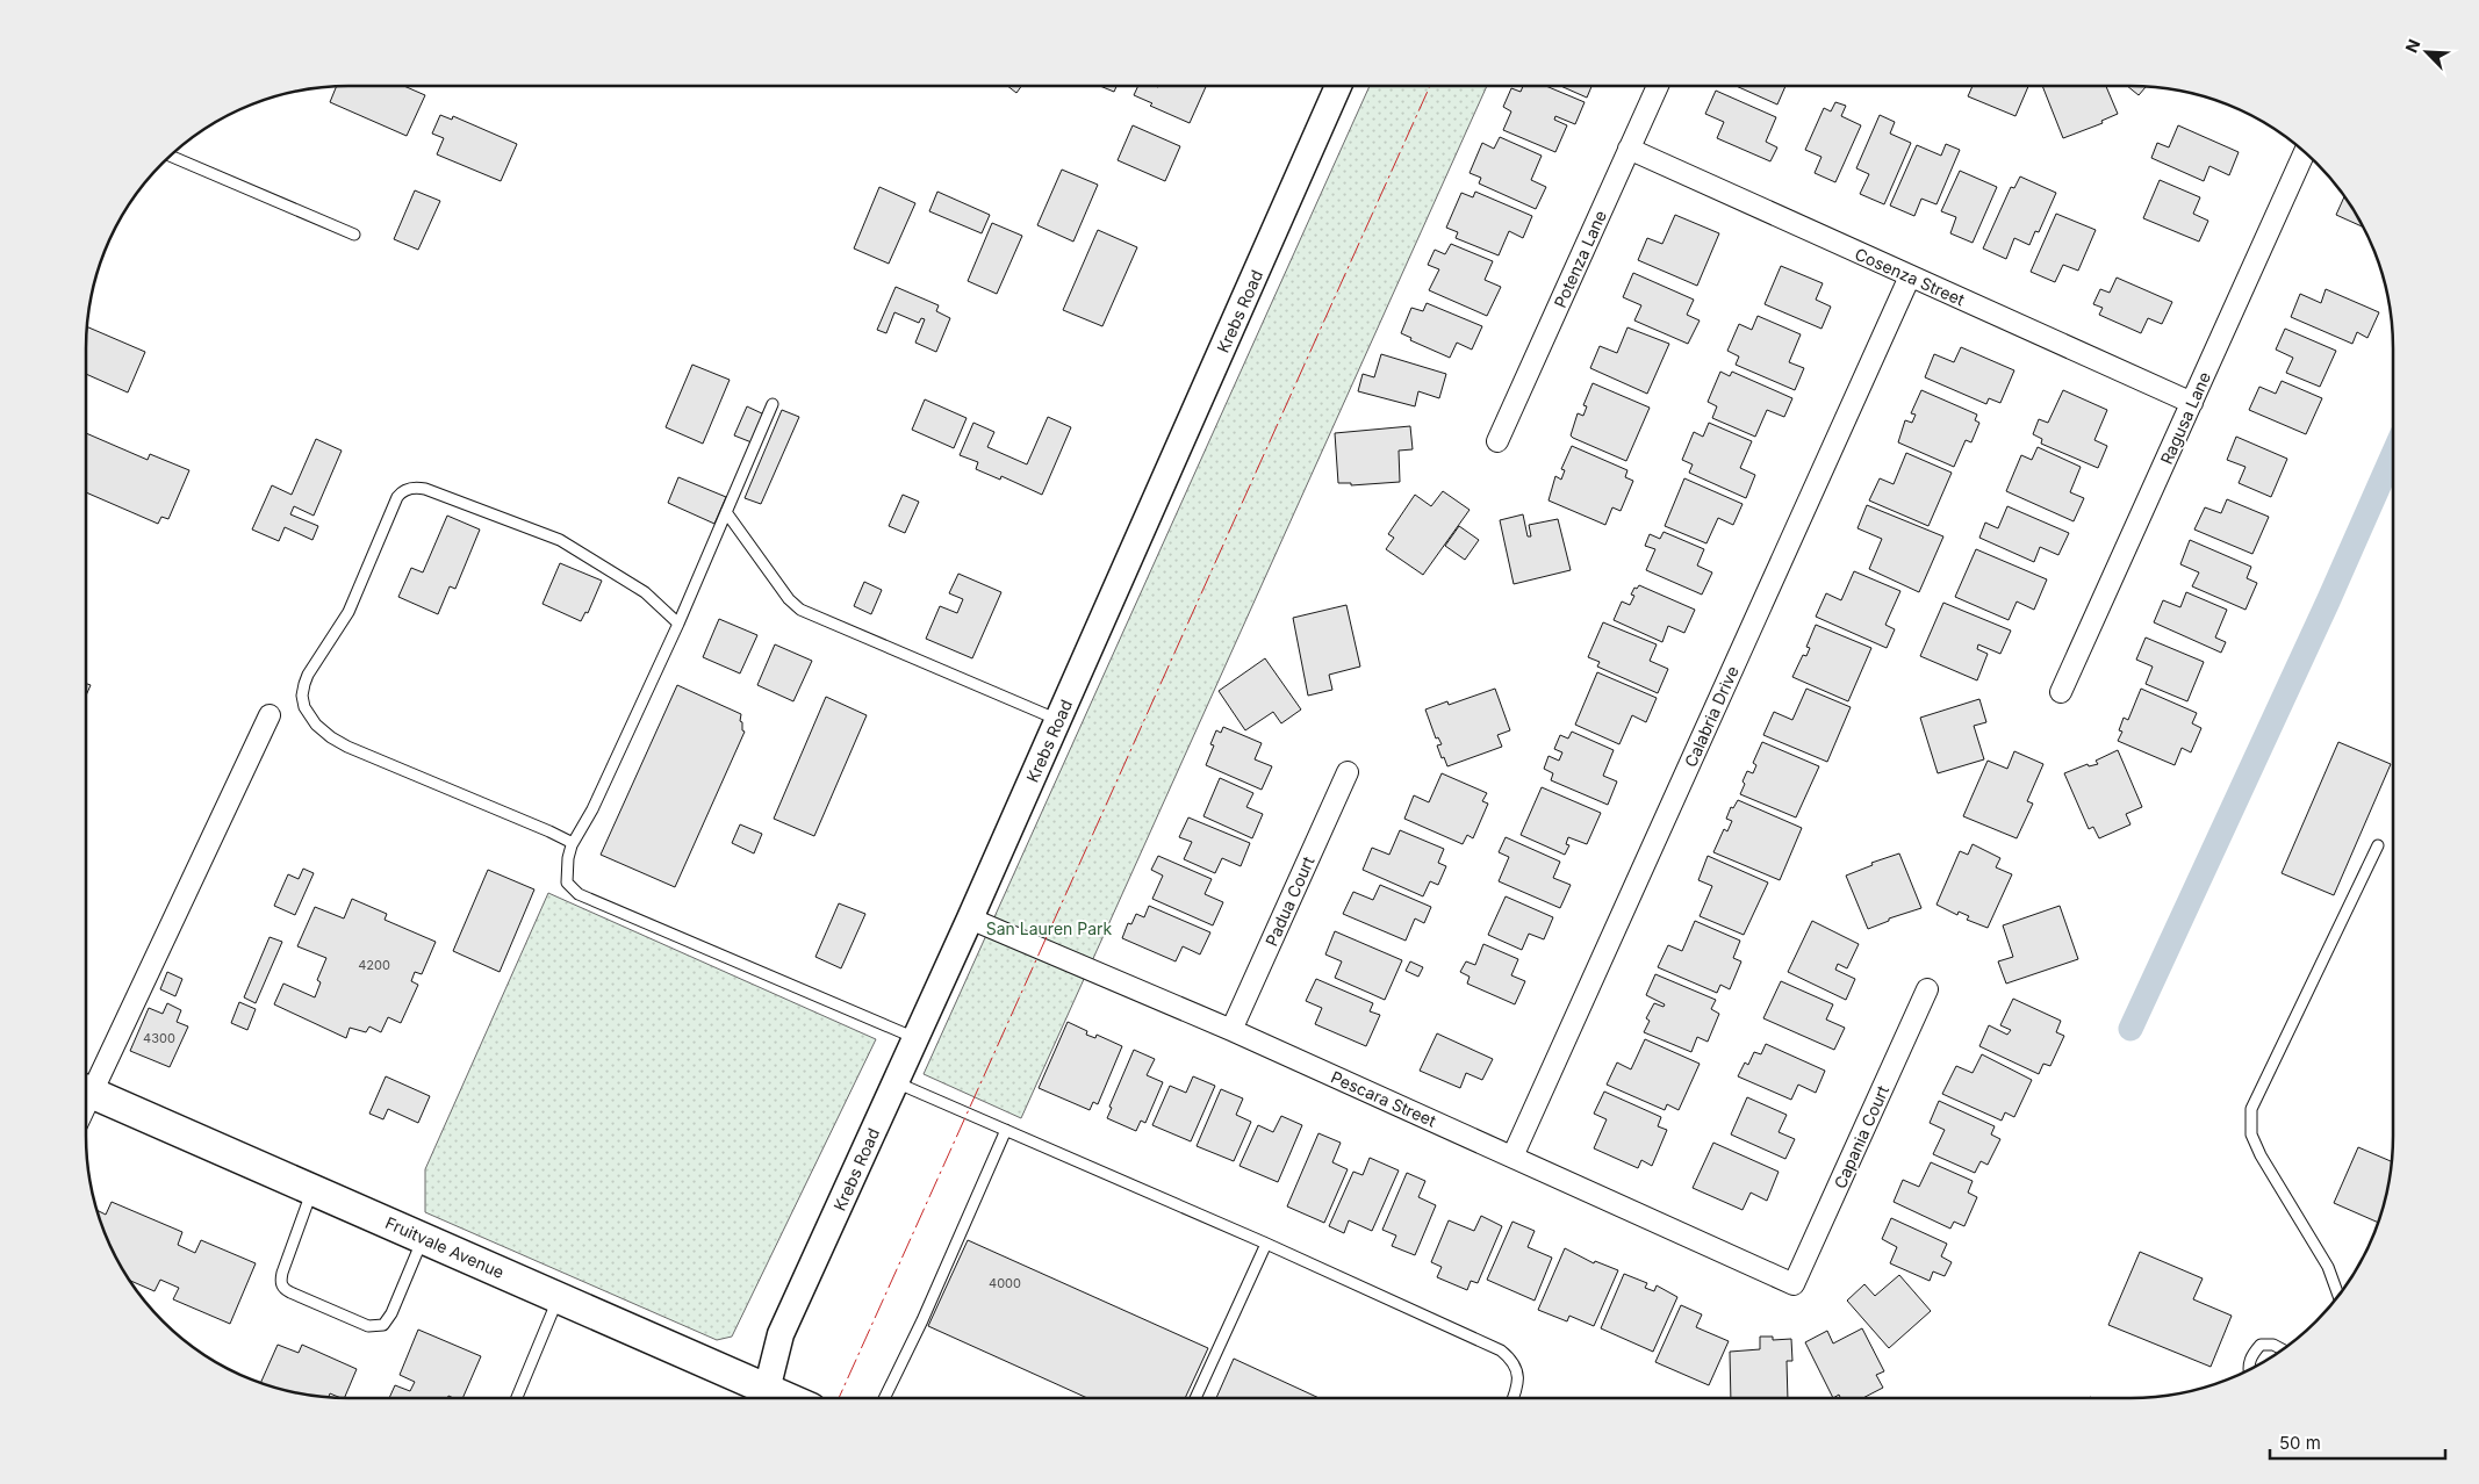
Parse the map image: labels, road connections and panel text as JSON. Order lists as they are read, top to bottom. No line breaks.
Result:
{"streets":{"main road":["Fruitvale Avenue"],"street":["Potenza Lane","Cosenza Street","Krebs Road","Ragusa Lane","Calabria Drive","Padua Court","Pescara Street","Capania Court"]},"crossings":[["Potenza Lane","Cosenza Street"],["Cosenza Street","Ragusa Lane"],["Cosenza Street","Calabria Drive"],["Krebs Road","Pescara Street"],["Krebs Road","Fruitvale Avenue"],["Calabria Drive","Pescara Street"],["Padua Court","Pescara Street"],["Pescara Street","Capania Court"]],"parks":["San Lauren Park"],"house_numbers":["4200","4300","4000"],"scale_bar":"50 m","north":"top left"}
